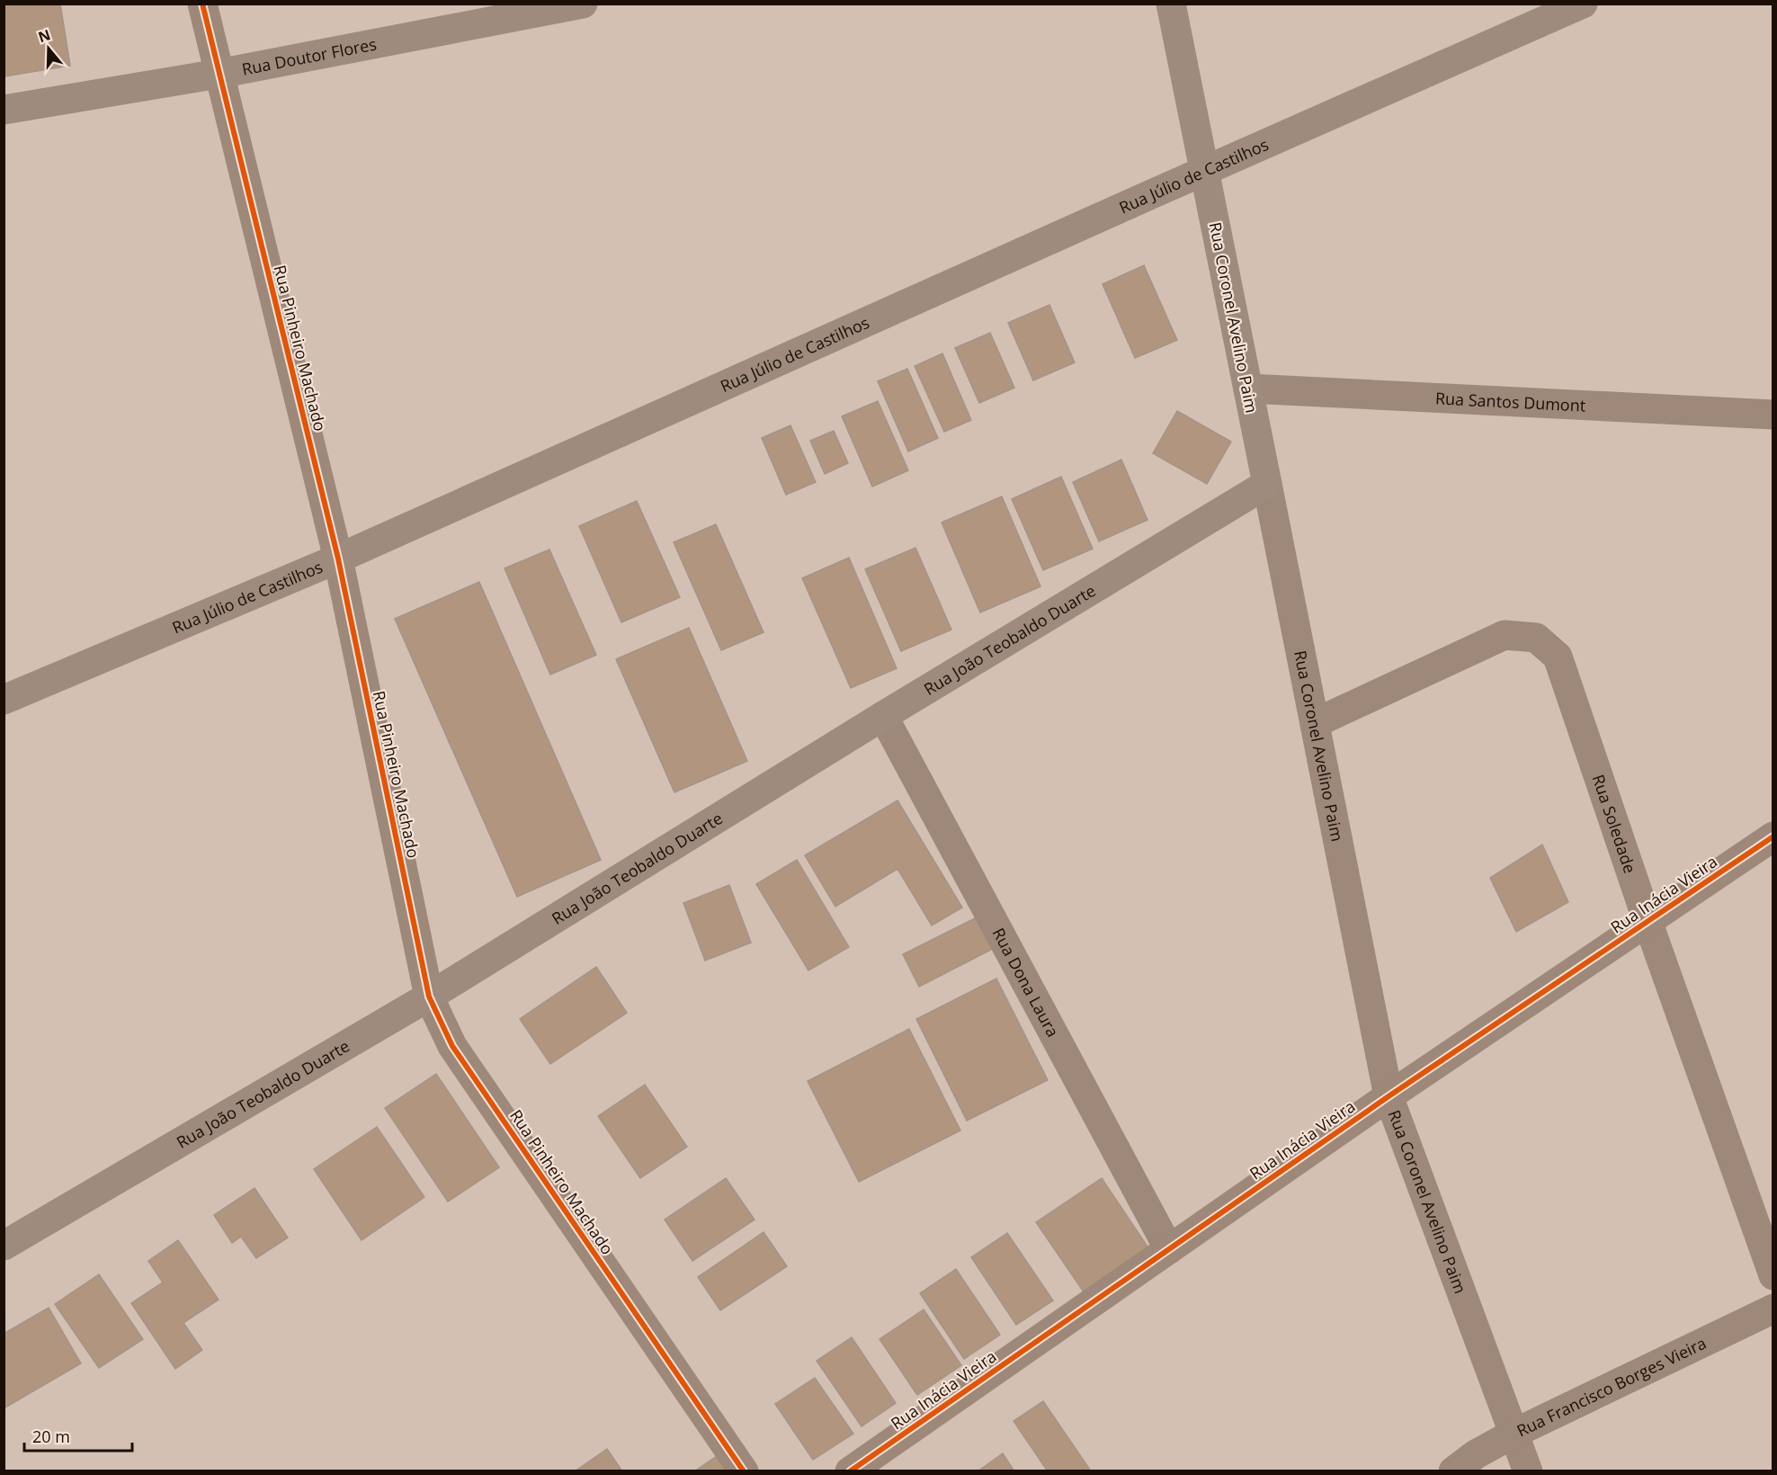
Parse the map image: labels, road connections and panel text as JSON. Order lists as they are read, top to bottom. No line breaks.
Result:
{"streets":{"main road":["Rua Doutor Flores","Rua Júlio de Castilhos","Rua Coronel Avelino Paim","Rua João Teobaldo Duarte"],"street":["Rua Pinheiro Machado","Rua Santos Dumont","Rua Soledade","Rua Inácia Vieira","Rua Dona Laura","Rua Francisco Borges Vieira"]},"crossings":[["Rua Doutor Flores","Rua Pinheiro Machado"],["Rua Júlio de Castilhos","Rua Coronel Avelino Paim"],["Rua Júlio de Castilhos","Rua Pinheiro Machado"],["Rua Coronel Avelino Paim","Rua Santos Dumont"],["Rua Coronel Avelino Paim","Rua João Teobaldo Duarte"],["Rua Coronel Avelino Paim","Rua Soledade"],["Rua Coronel Avelino Paim","Rua Inácia Vieira"],["Rua Coronel Avelino Paim","Rua Francisco Borges Vieira"],["Rua Pinheiro Machado","Rua João Teobaldo Duarte"],["Rua João Teobaldo Duarte","Rua Dona Laura"],["Rua Soledade","Rua Inácia Vieira"],["Rua Inácia Vieira","Rua Dona Laura"]],"scale_bar":"20 m","north":"top"}
